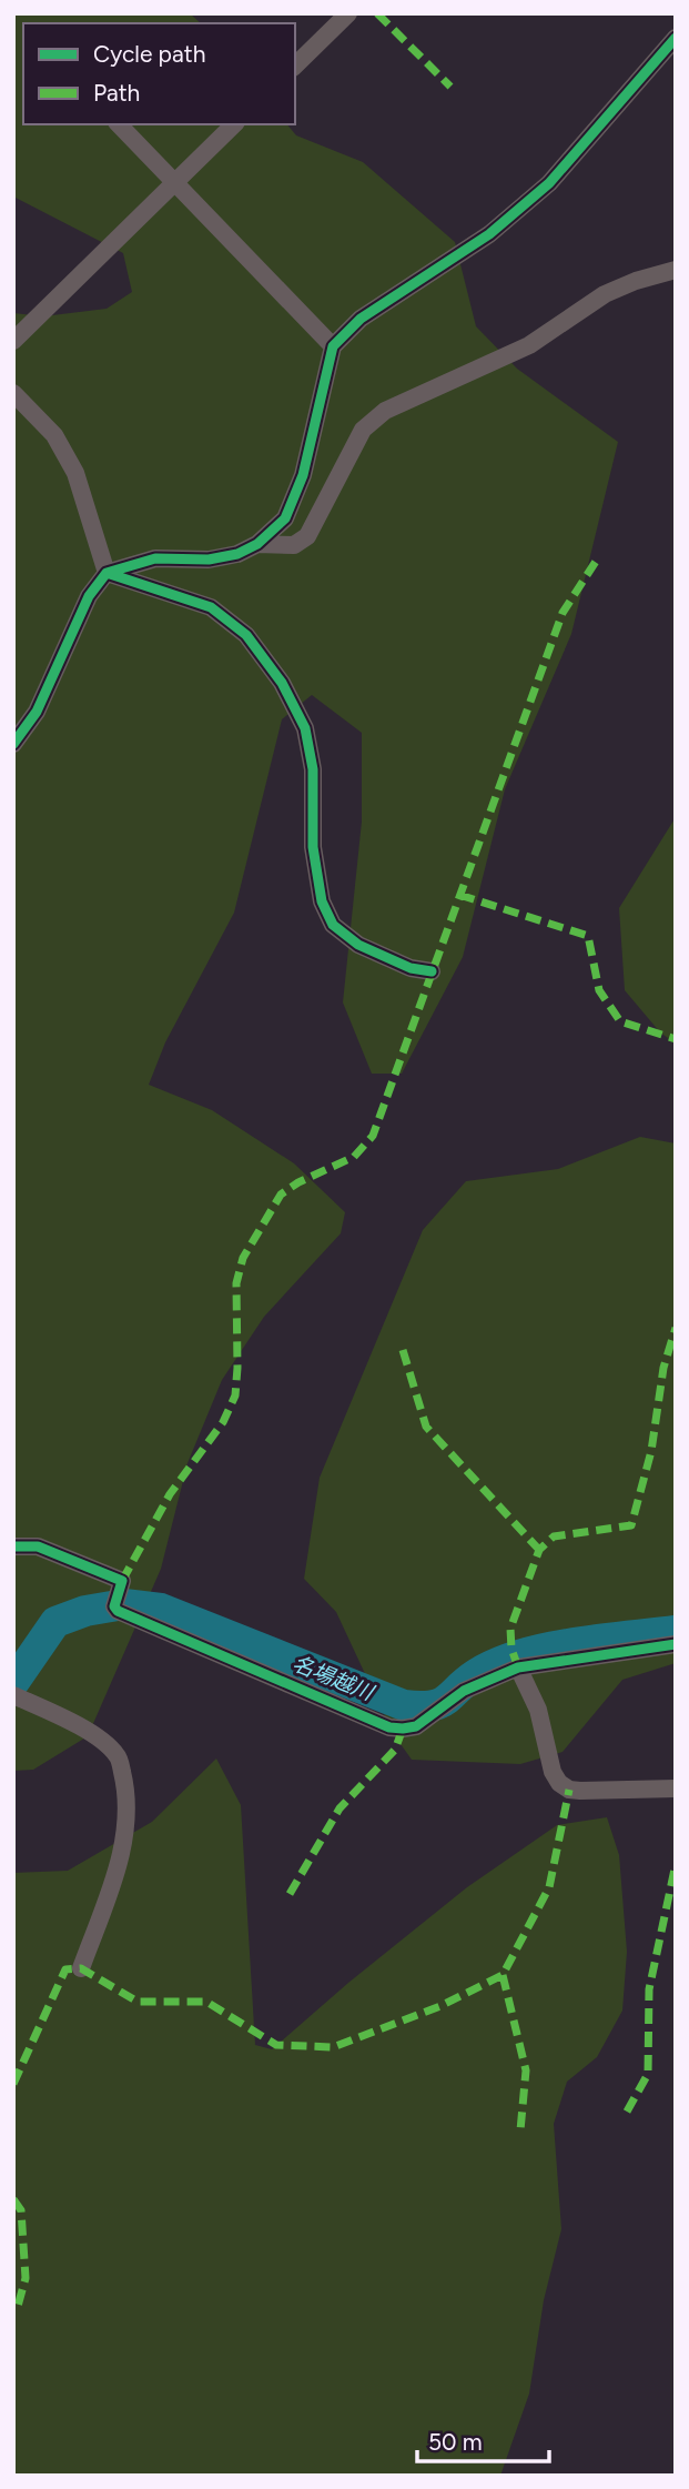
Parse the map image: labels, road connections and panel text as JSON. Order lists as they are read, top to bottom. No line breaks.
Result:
{"water":["名場越川"],"legend":["Cycle path","Path"],"scale_bar":"50 m"}
